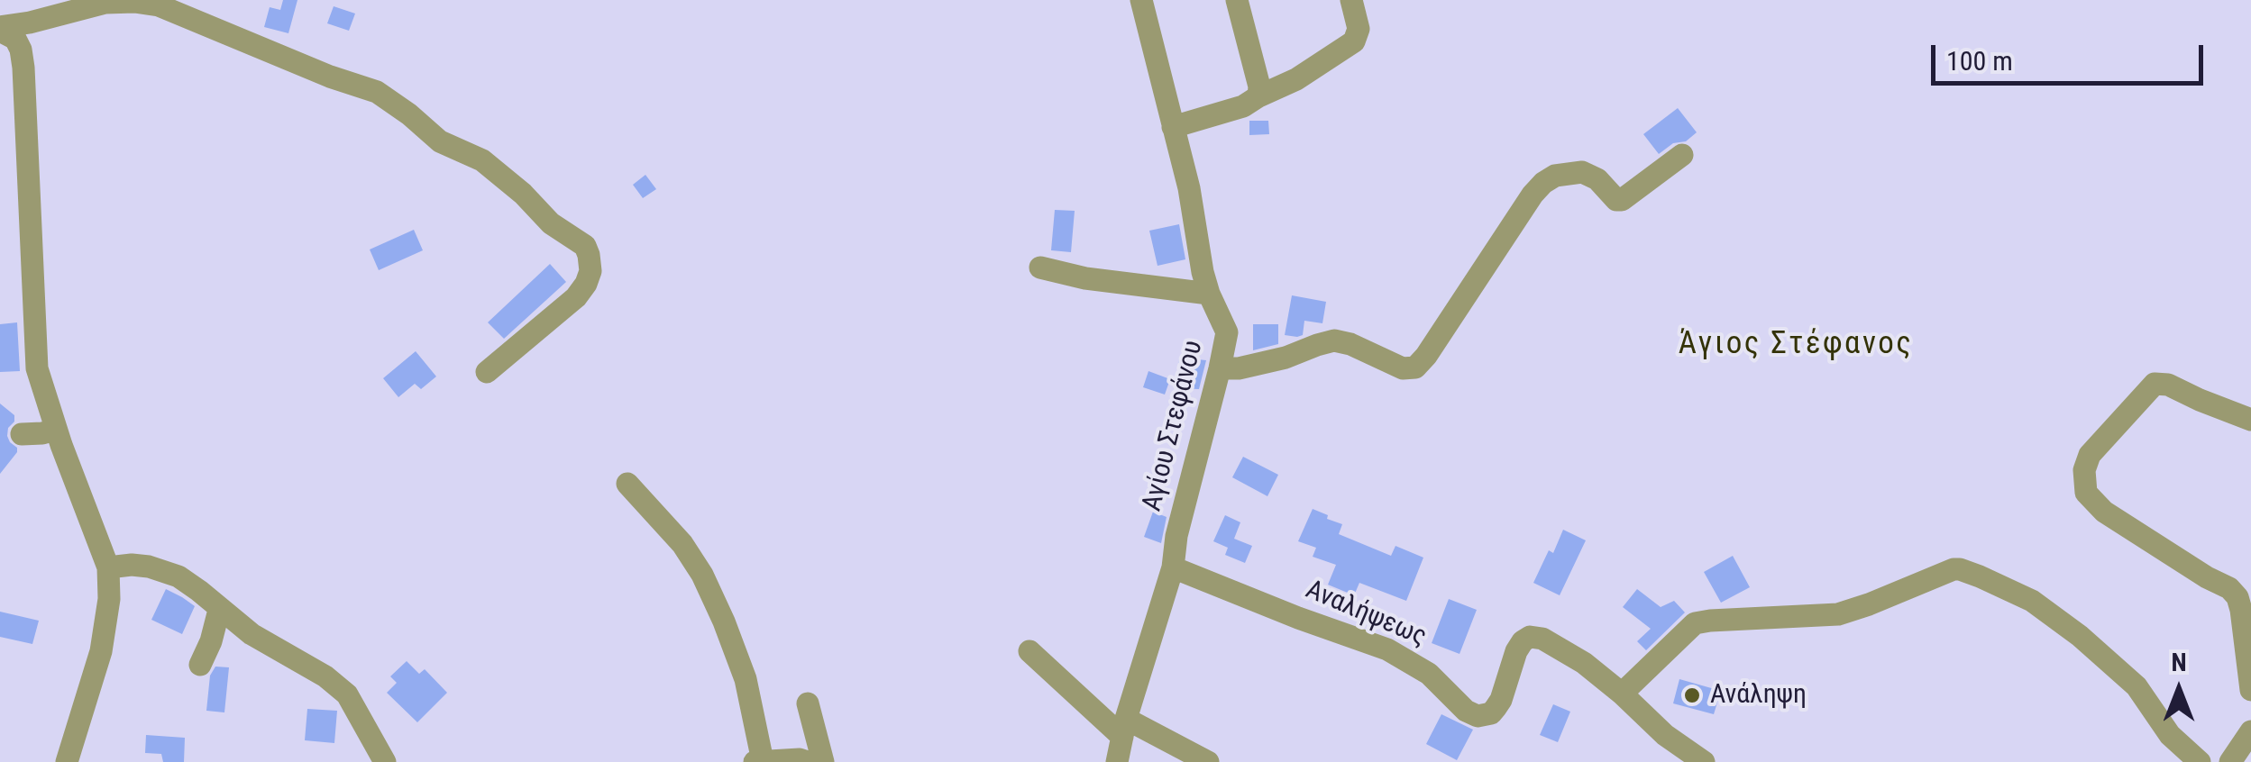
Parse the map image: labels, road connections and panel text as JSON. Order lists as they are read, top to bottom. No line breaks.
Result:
{"streets":{"street":["Αγίου Στεφάνου","Αναλήψεως"]},"crossings":[["Αγίου Στεφάνου","Αναλήψεως"]],"districts":["Άγιος Στέφανος"],"places":["Ανάληψη"],"scale_bar":"100 m","north":"top"}
